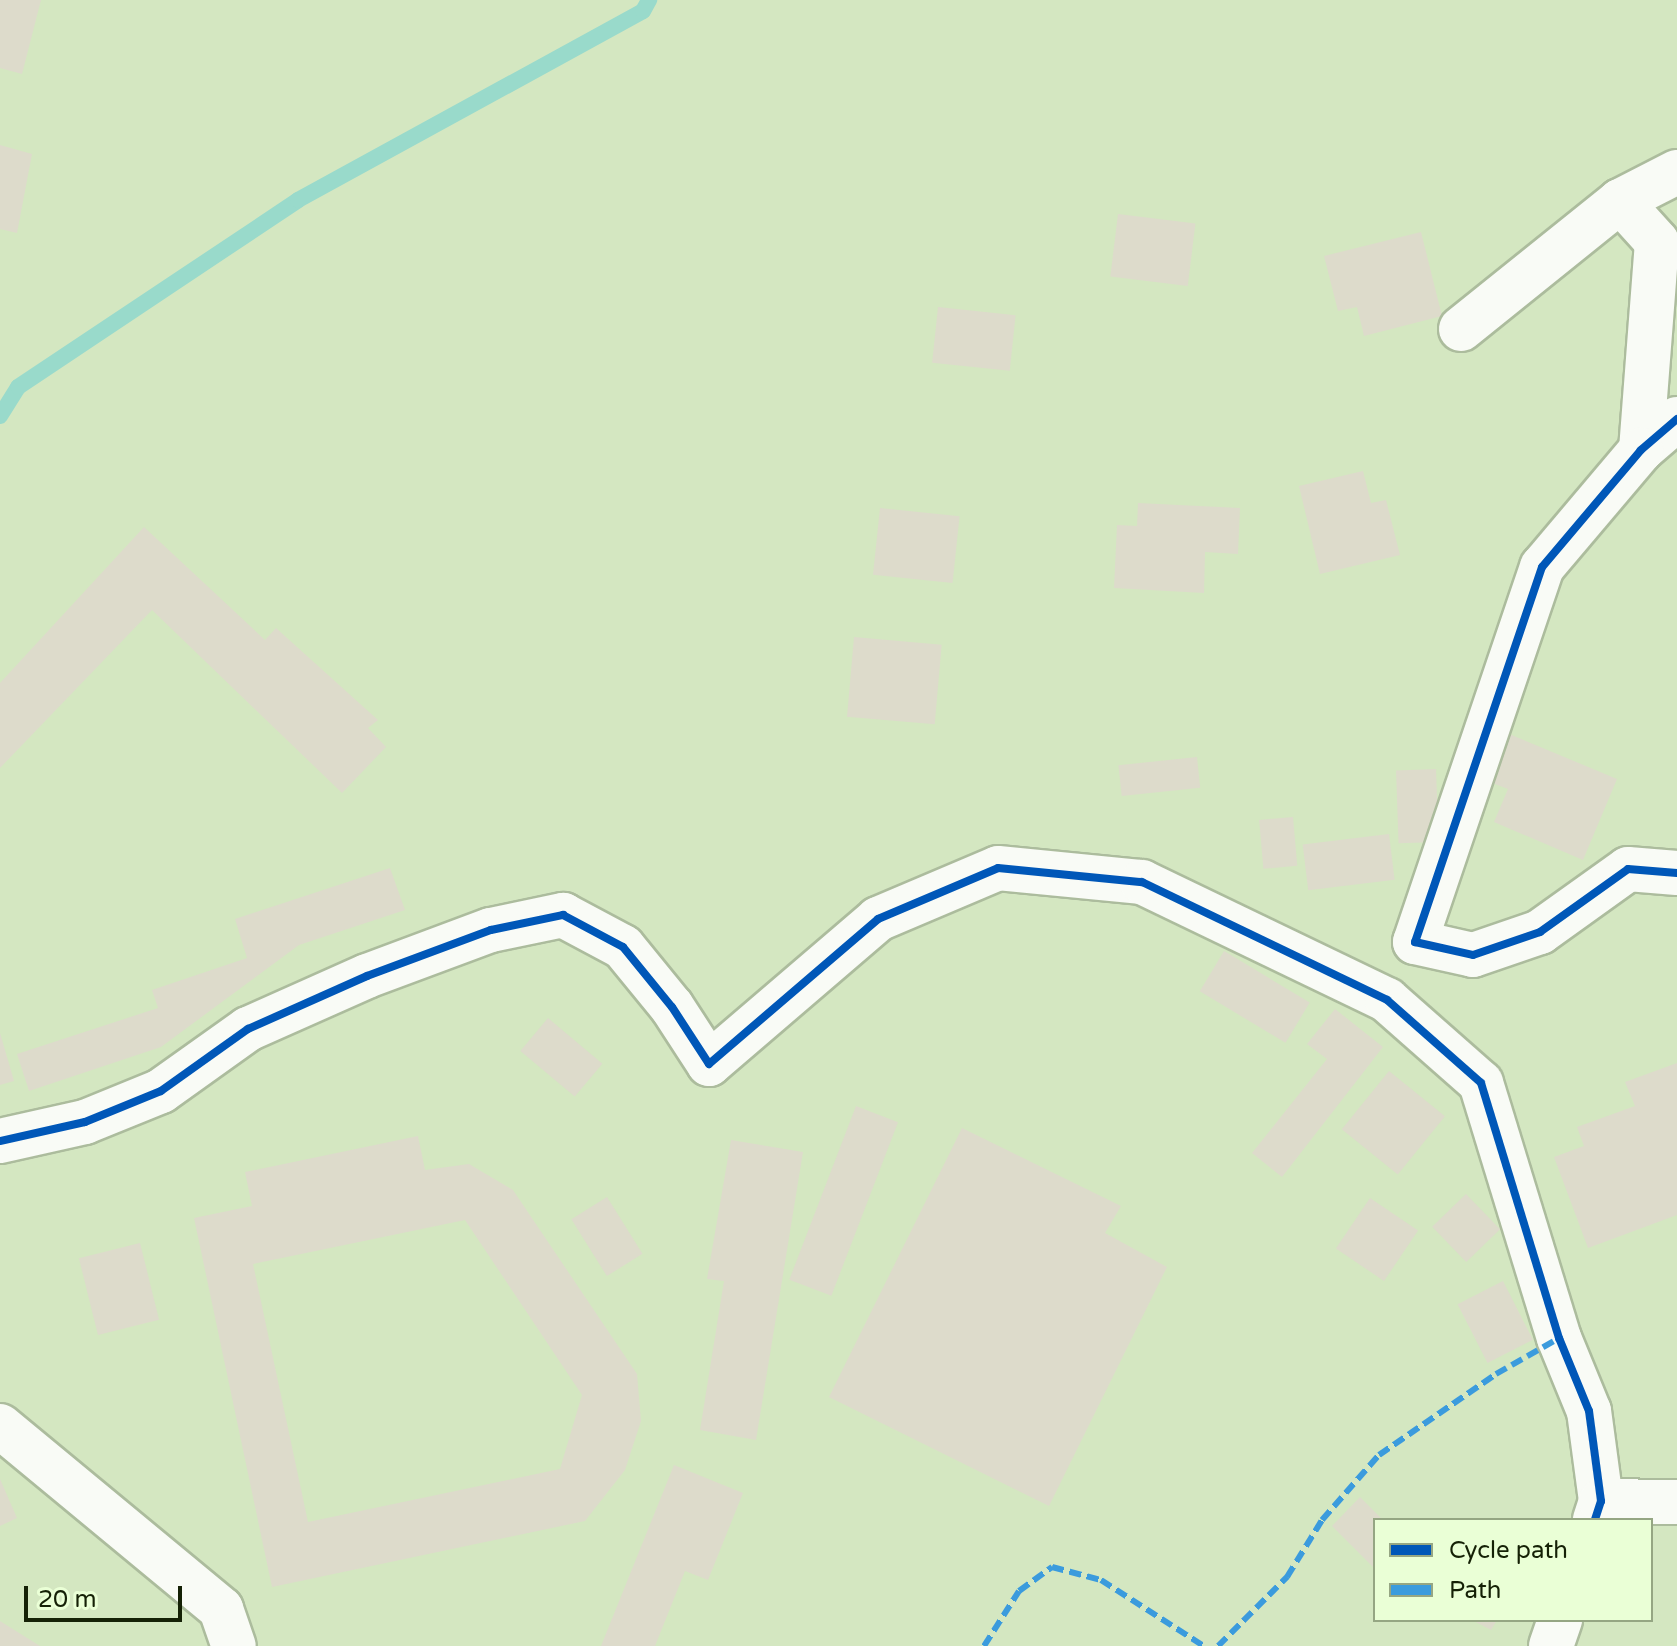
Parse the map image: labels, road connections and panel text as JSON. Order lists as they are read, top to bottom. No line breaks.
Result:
{"legend":["Cycle path","Path"],"scale_bar":"20 m"}
